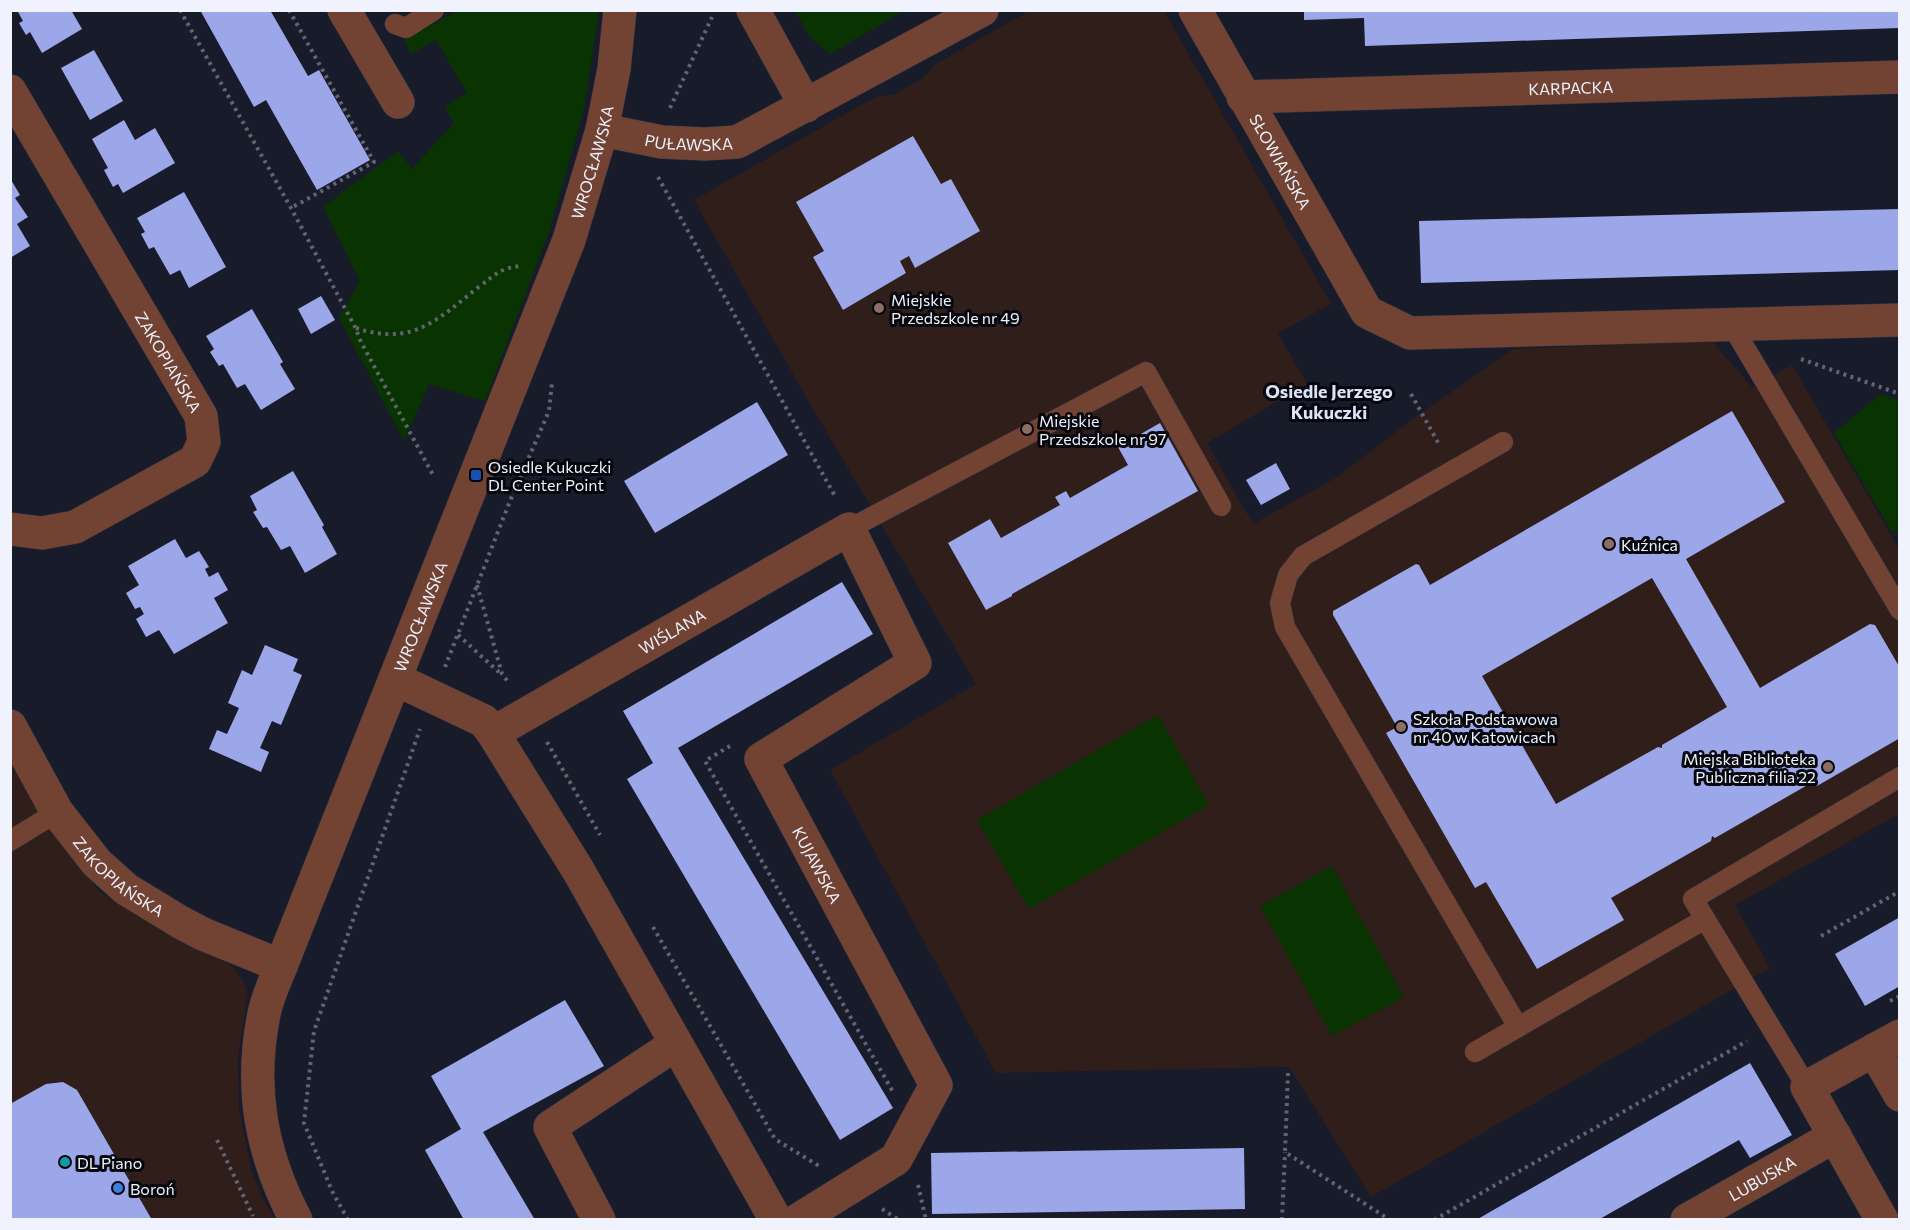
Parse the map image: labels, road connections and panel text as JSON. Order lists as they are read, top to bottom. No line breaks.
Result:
{"streets":{"street":["KARPACKA","PUŁAWSKA","WROCŁAWSKA","SŁOWIAŃSKA","ZAKOPIAŃSKA","WIŚLANA","KUJAWSKA","LUBUSKA"]},"crossings":[["KARPACKA","SŁOWIAŃSKA"],["PUŁAWSKA","WROCŁAWSKA"],["WROCŁAWSKA","ZAKOPIAŃSKA"],["WIŚLANA","KUJAWSKA"]],"districts":["Osiedle Jerzego Kukuczki"],"places":{"other":["Miejskie Przedszkole nr 49","Miejskie Przedszkole nr 97","Kuźnica","Szkoła Podstawowa nr 40 w Katowicach","Miejska Biblioteka Publiczna filia 22","DL Piano","Boroń"],"transit":["Osiedle Kukuczki DL Center Point"]}}
